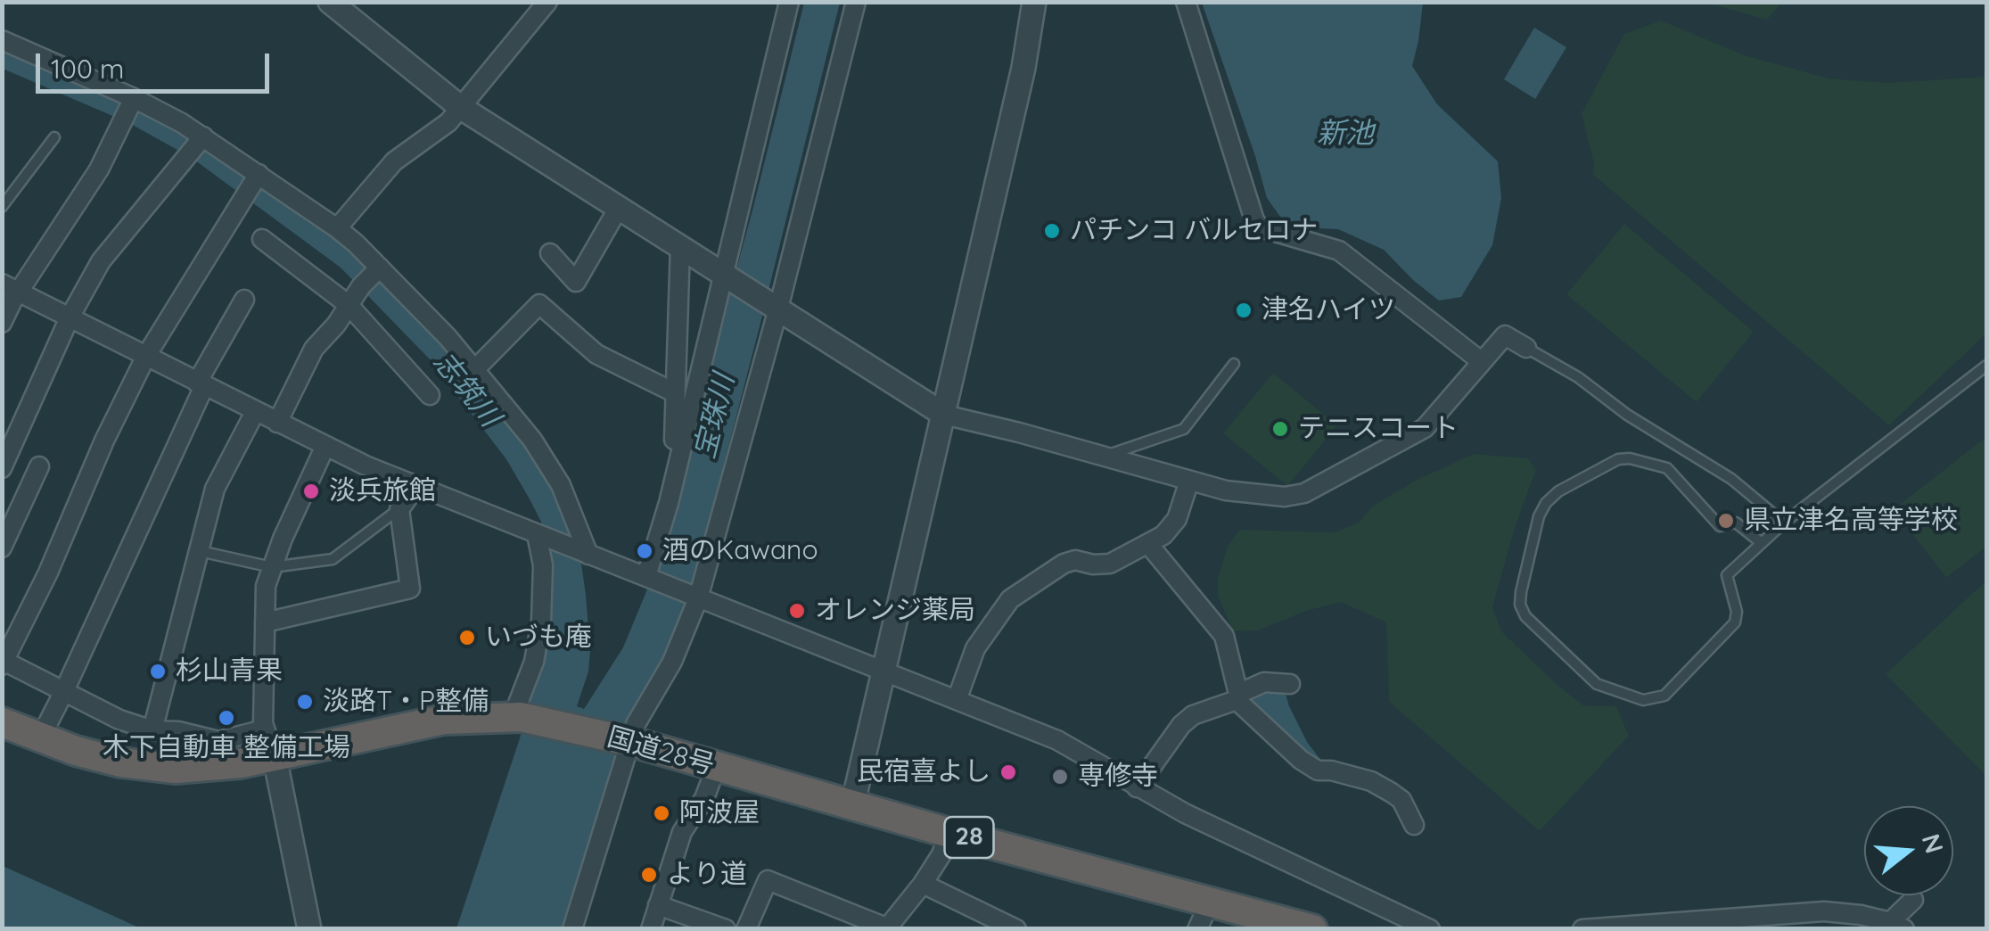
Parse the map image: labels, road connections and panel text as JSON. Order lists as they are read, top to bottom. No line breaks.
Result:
{"streets":{"highway":["国道28号","28"]},"water":["新池","志筑川","宝珠川"],"places":["パチンコ バルセロナ","津名ハイツ","テニスコート","淡兵旅館","県立津名高等学校","酒のKawano","オレンジ薬局","いづも庵","杉山青果","淡路T・P整備","木下自動車 整備工場","民宿喜よし","専修寺","阿波屋","より道"],"scale_bar":"100 m","north":"right"}
